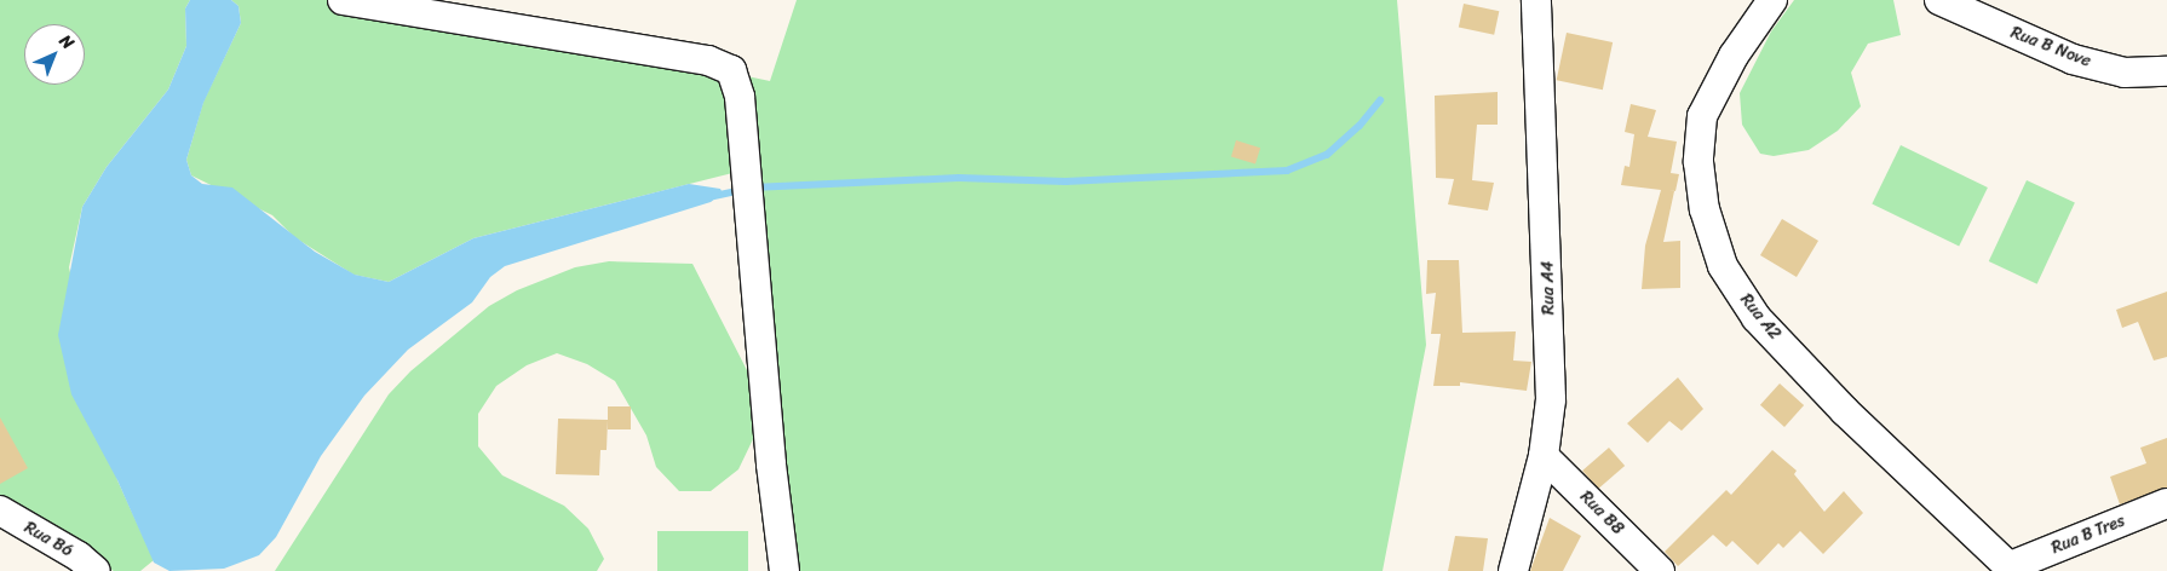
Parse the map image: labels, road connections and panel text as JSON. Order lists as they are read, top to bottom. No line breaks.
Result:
{"streets":{"street":["Rua B Nove","Rua A4","Rua A2","Rua B8","Rua B Tres","Rua B6"]},"crossings":[["Rua A4","Rua B8"],["Rua A2","Rua B Tres"]],"north":"top right"}
